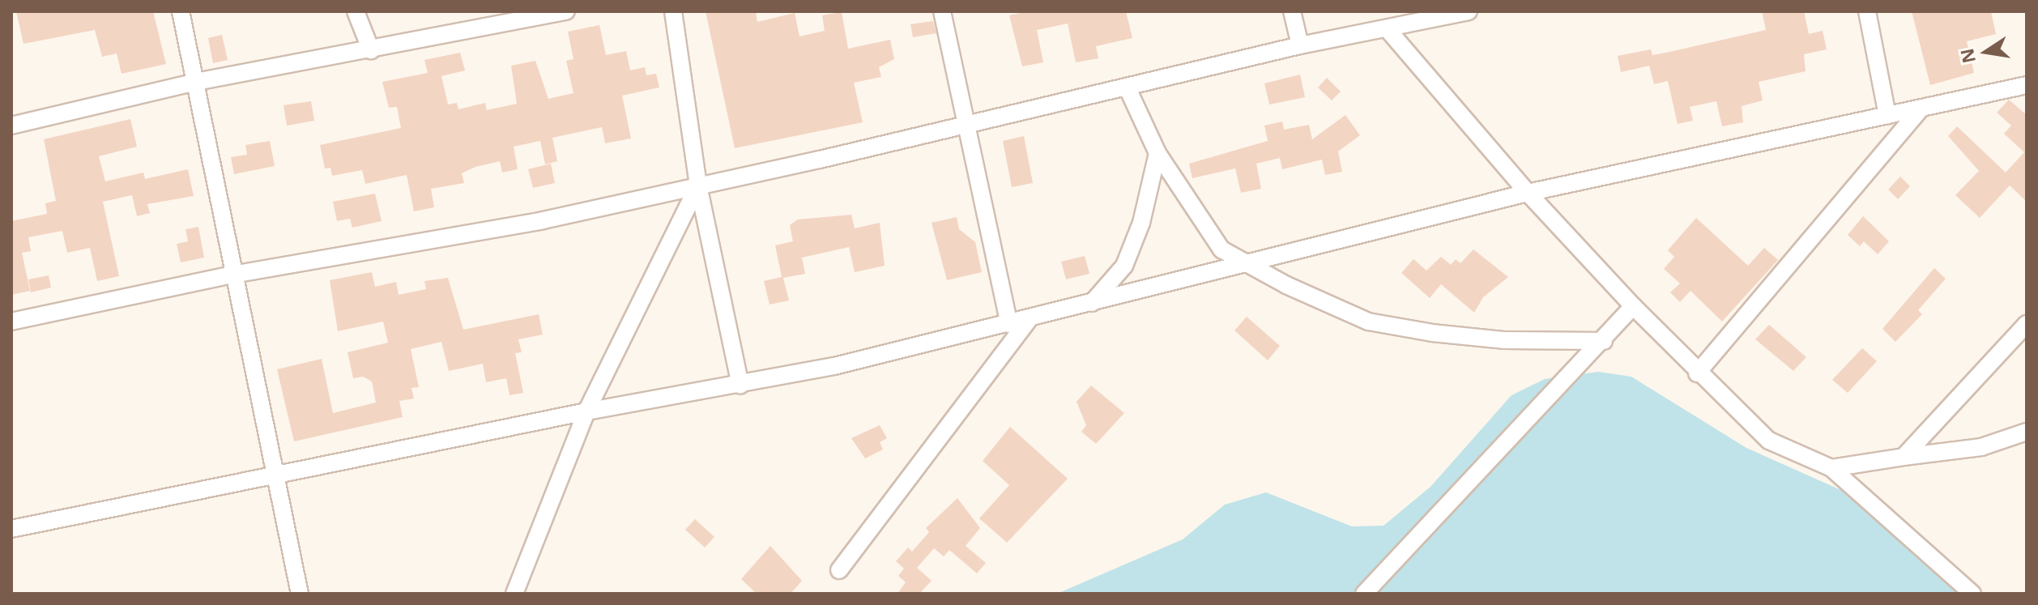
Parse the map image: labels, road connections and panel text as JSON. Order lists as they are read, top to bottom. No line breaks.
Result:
{"north":"left"}
